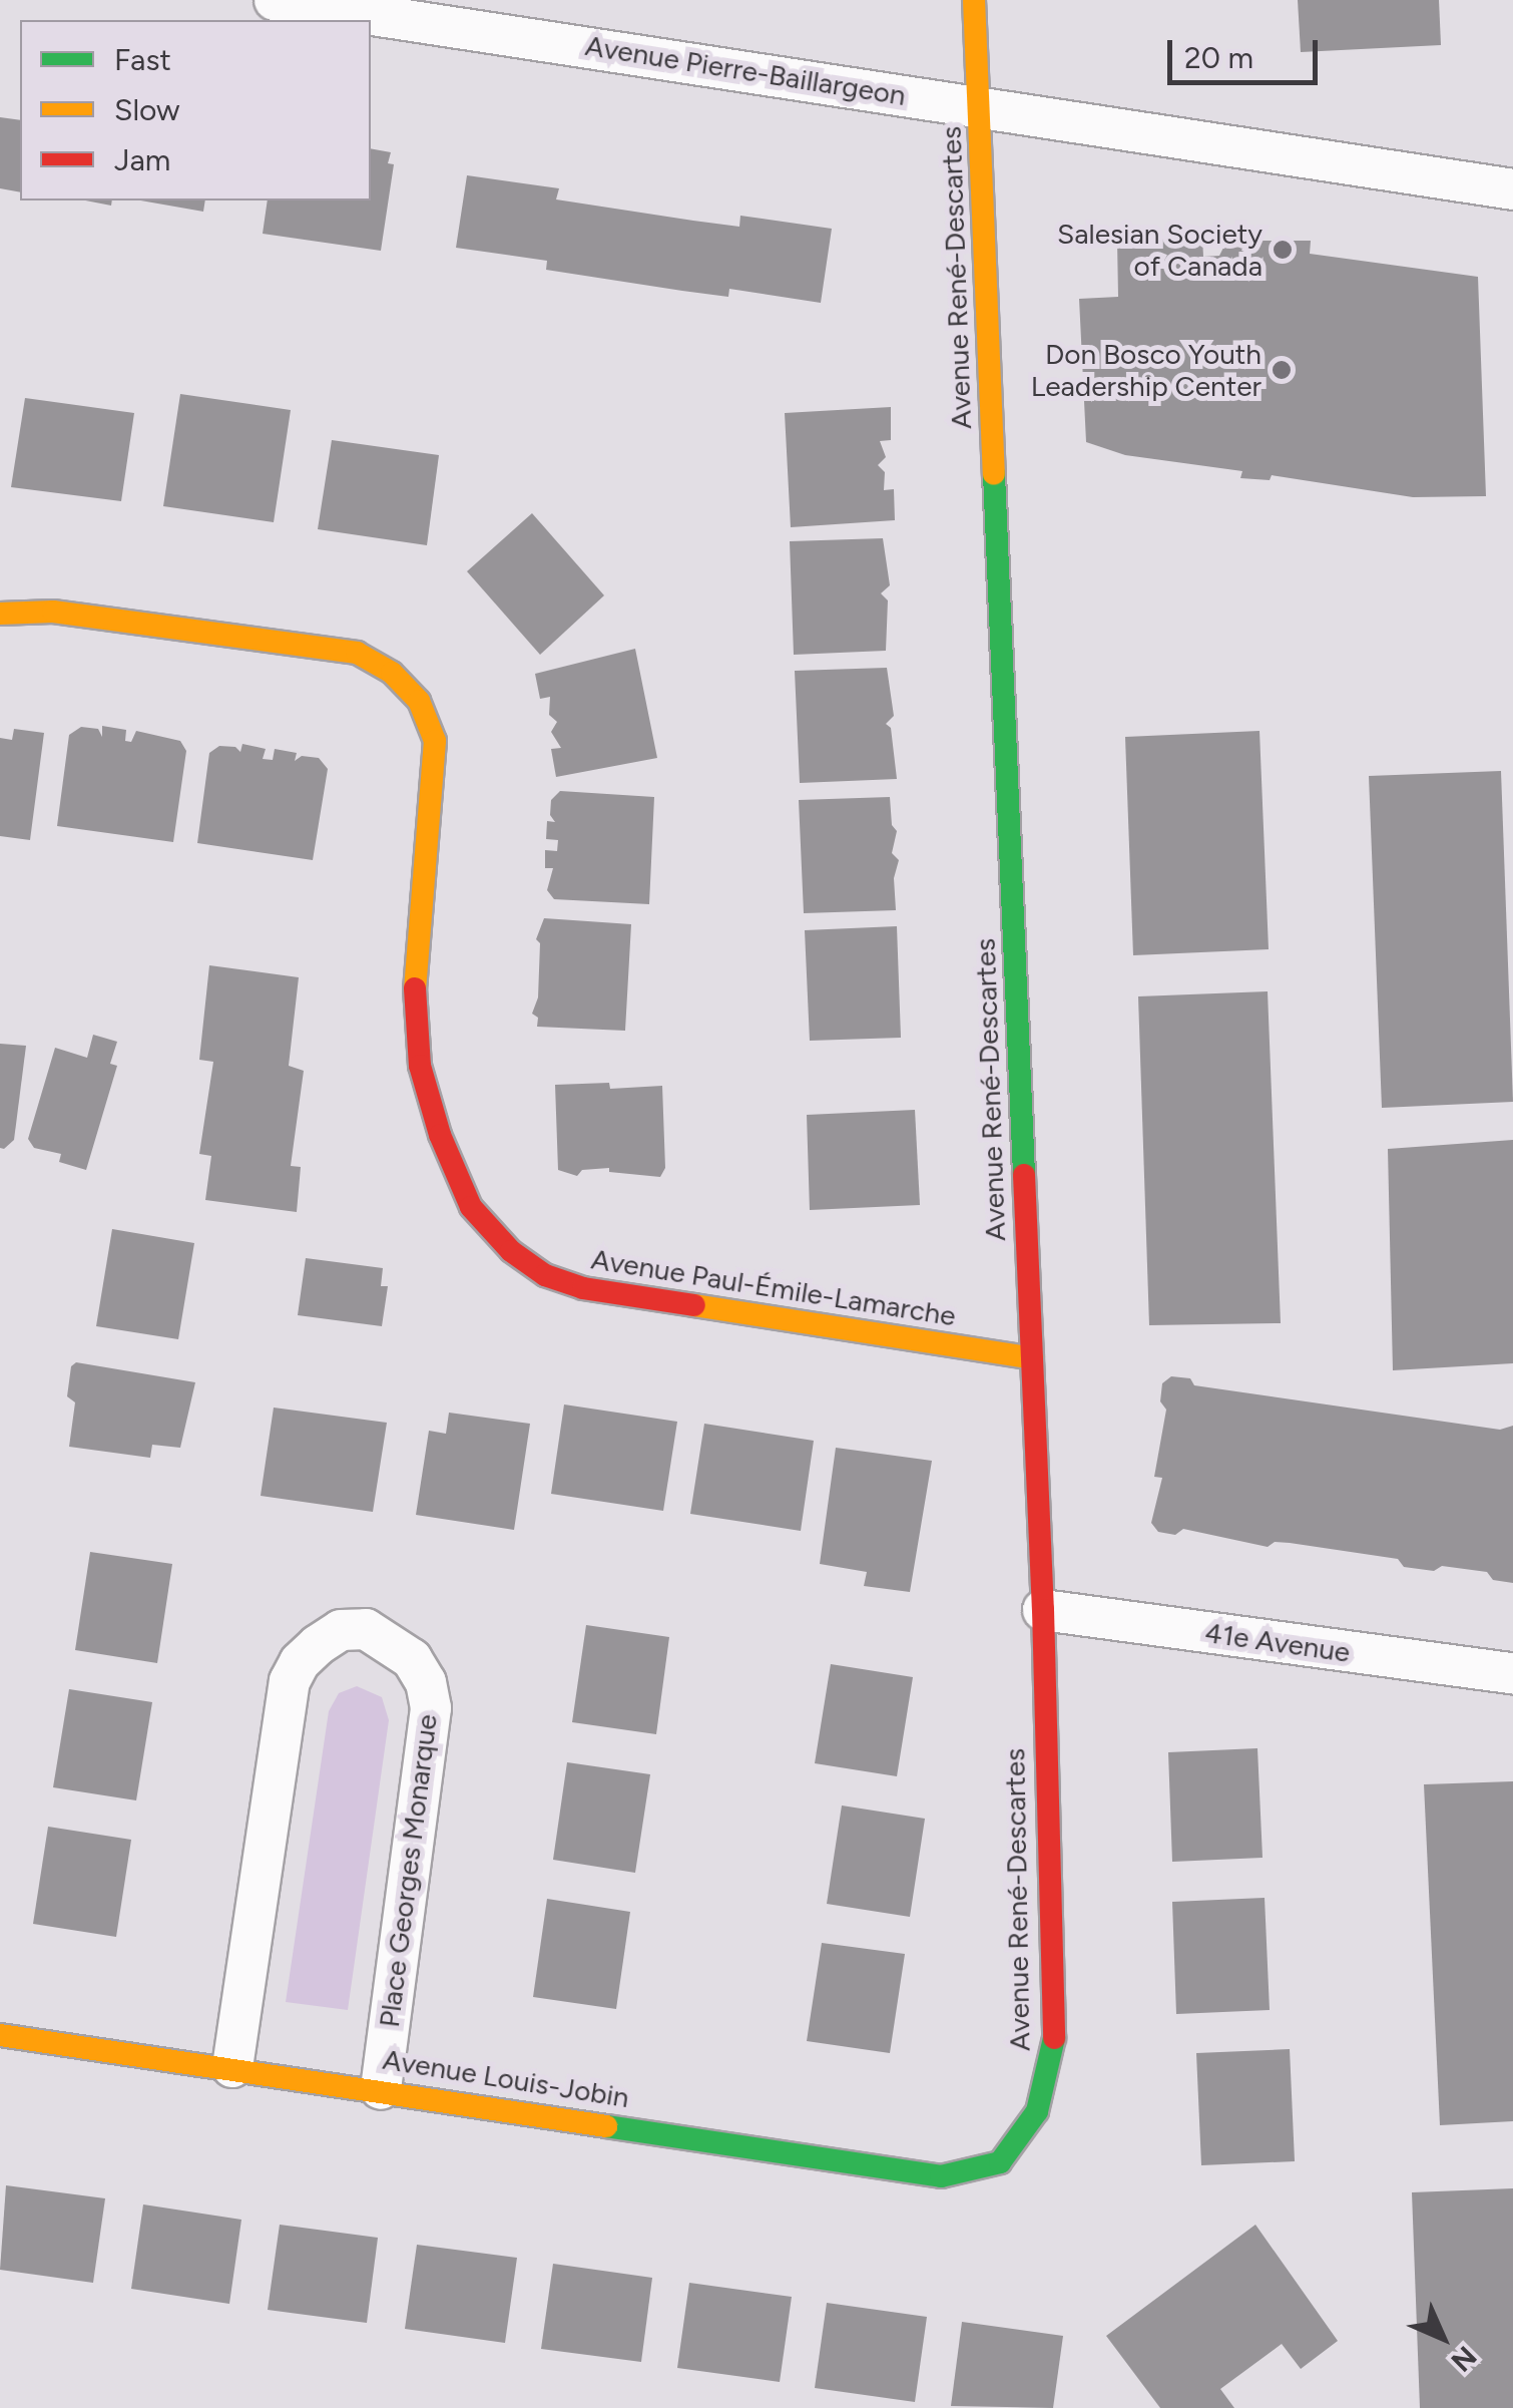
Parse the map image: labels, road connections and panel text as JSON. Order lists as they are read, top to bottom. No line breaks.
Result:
{"streets":{"street":["Avenue Pierre-Baillargeon","Avenue René-Descartes","Avenue Paul-Émile-Lamarche","41e Avenue","Place Georges Monarque","Avenue Louis-Jobin"]},"crossings":[["Avenue Pierre-Baillargeon","Avenue René-Descartes"],["Avenue René-Descartes","Avenue Paul-Émile-Lamarche"],["Avenue René-Descartes","41e Avenue"],["Avenue René-Descartes","Avenue Louis-Jobin"],["Place Georges Monarque","Avenue Louis-Jobin"]],"places":["Salesian Society of Canada","Don Bosco Youth Leadership Center"],"legend":["Fast","Slow","Jam"],"scale_bar":"20 m","north":"bottom right"}
